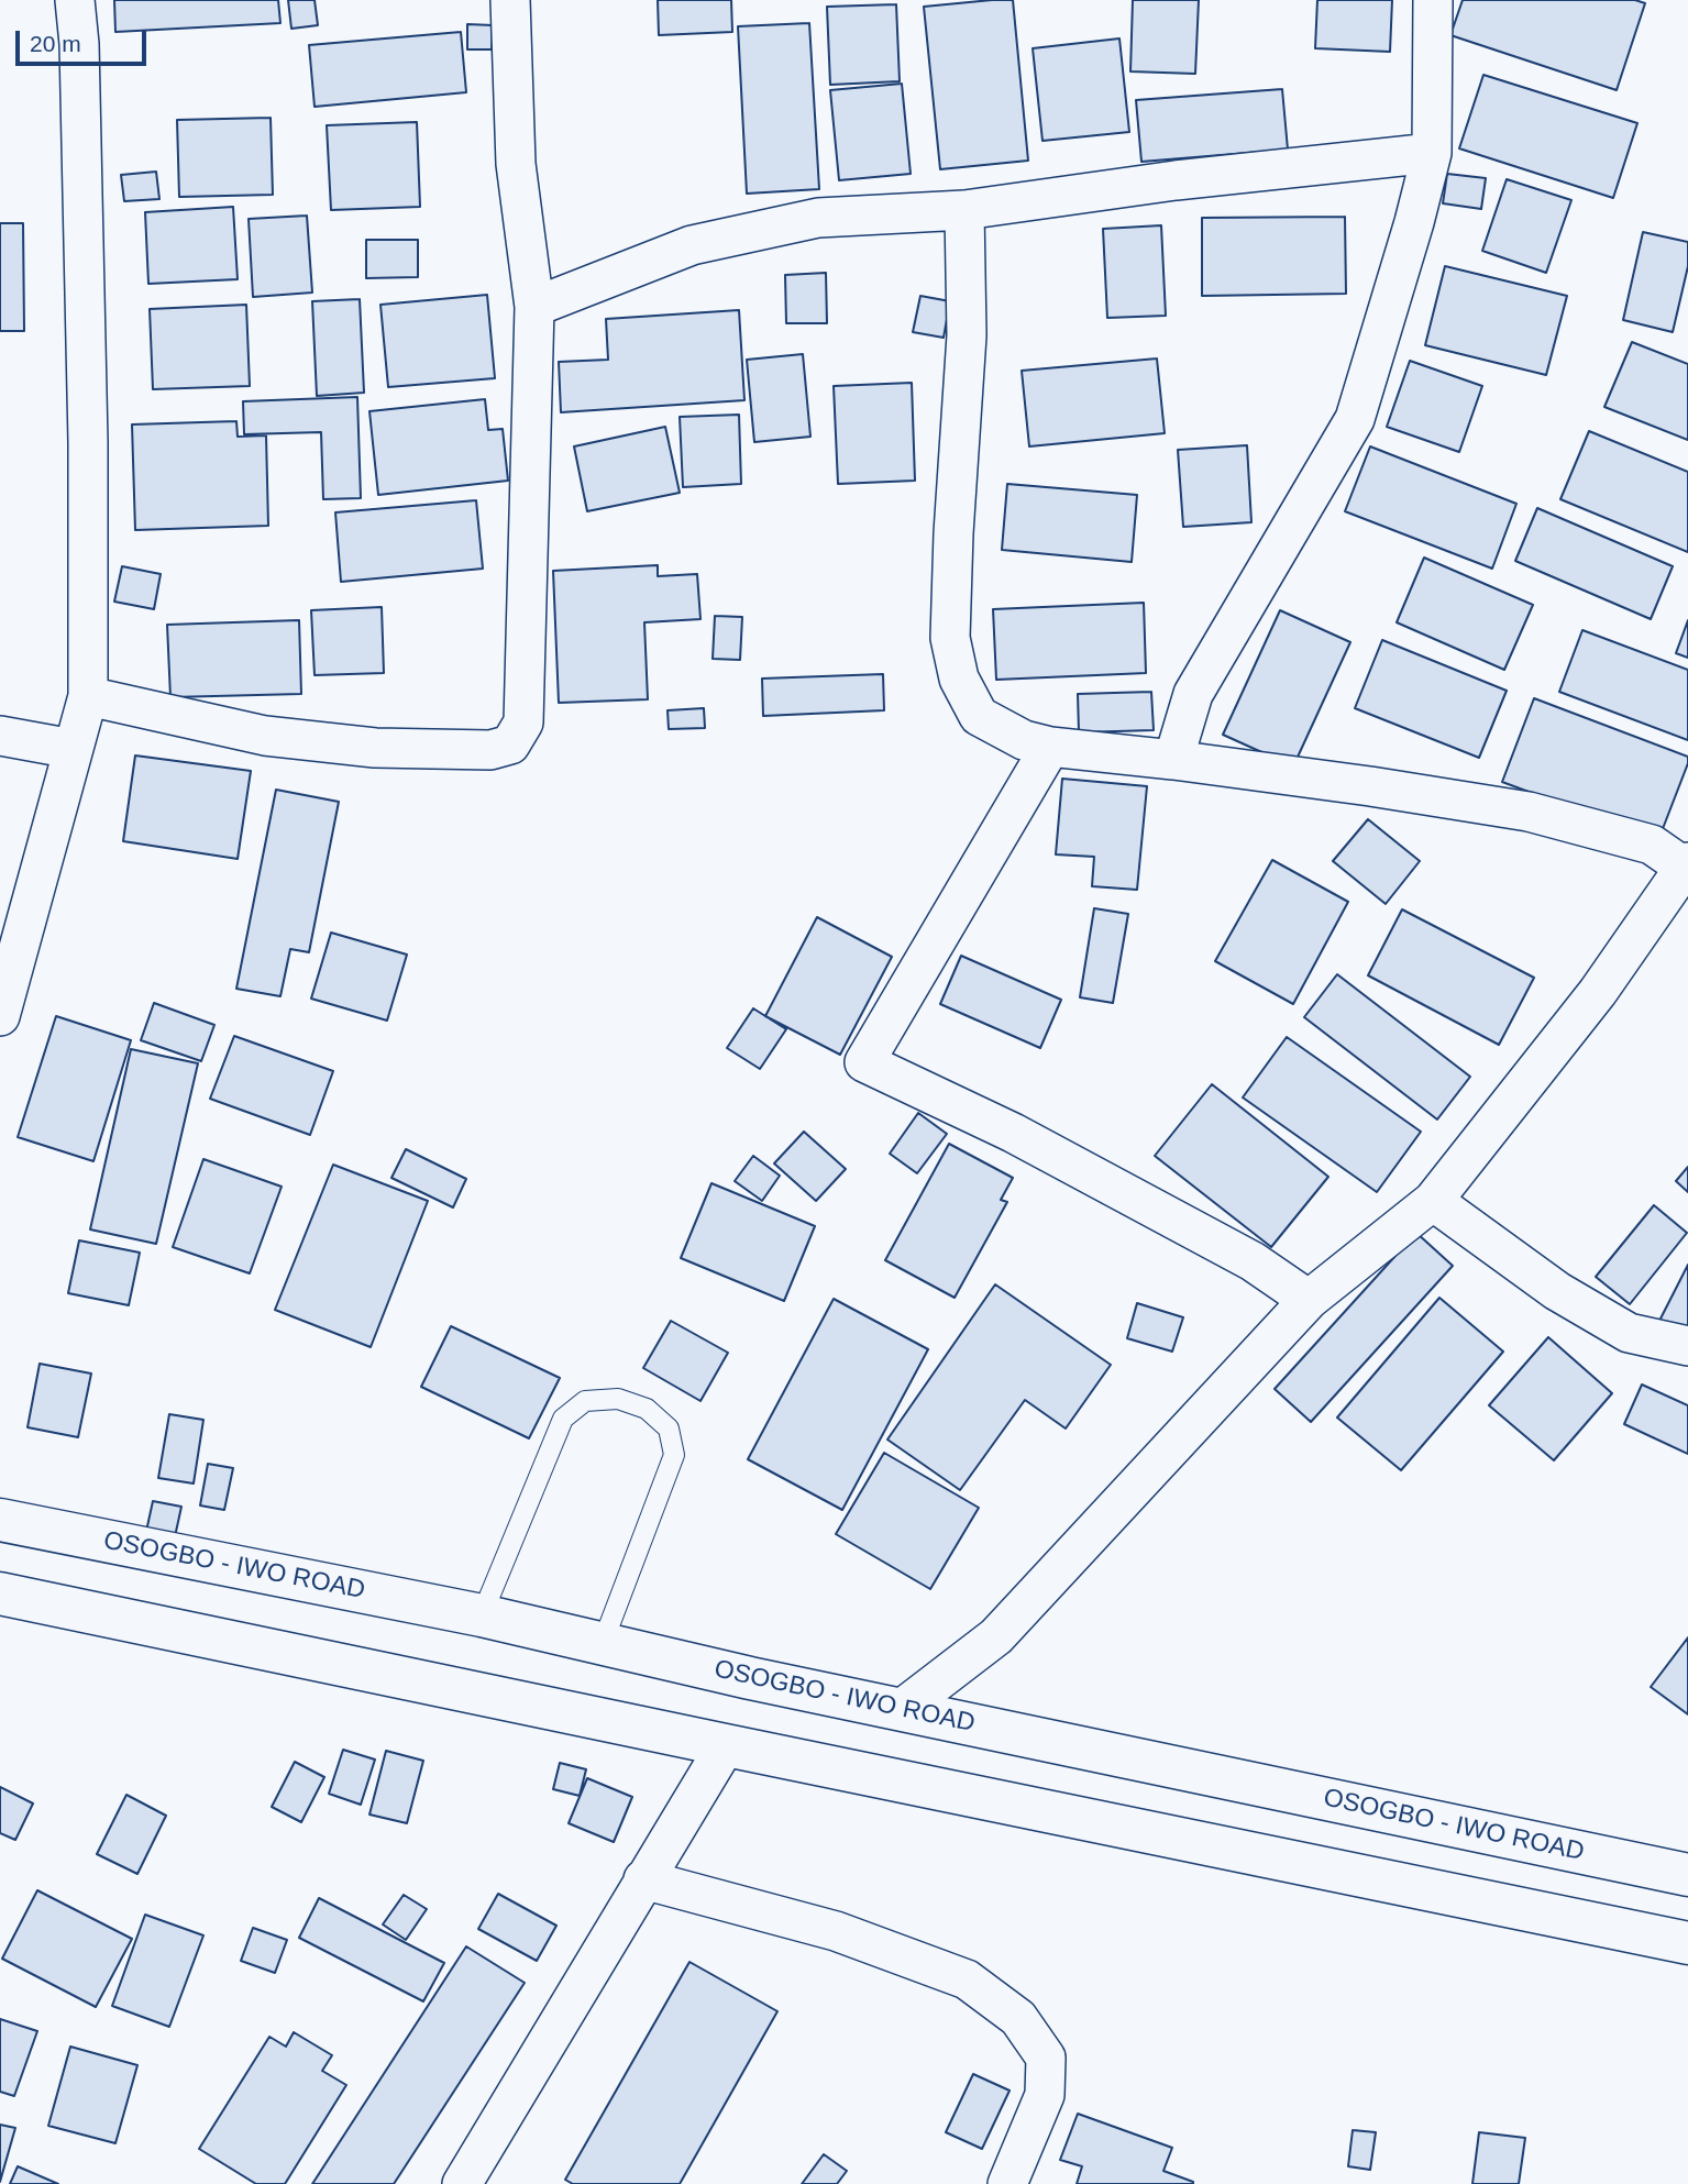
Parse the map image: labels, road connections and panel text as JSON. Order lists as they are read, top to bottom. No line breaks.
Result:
{"streets":{"main road":["OSOGBO - IWO ROAD"]},"scale_bar":"20 m"}
